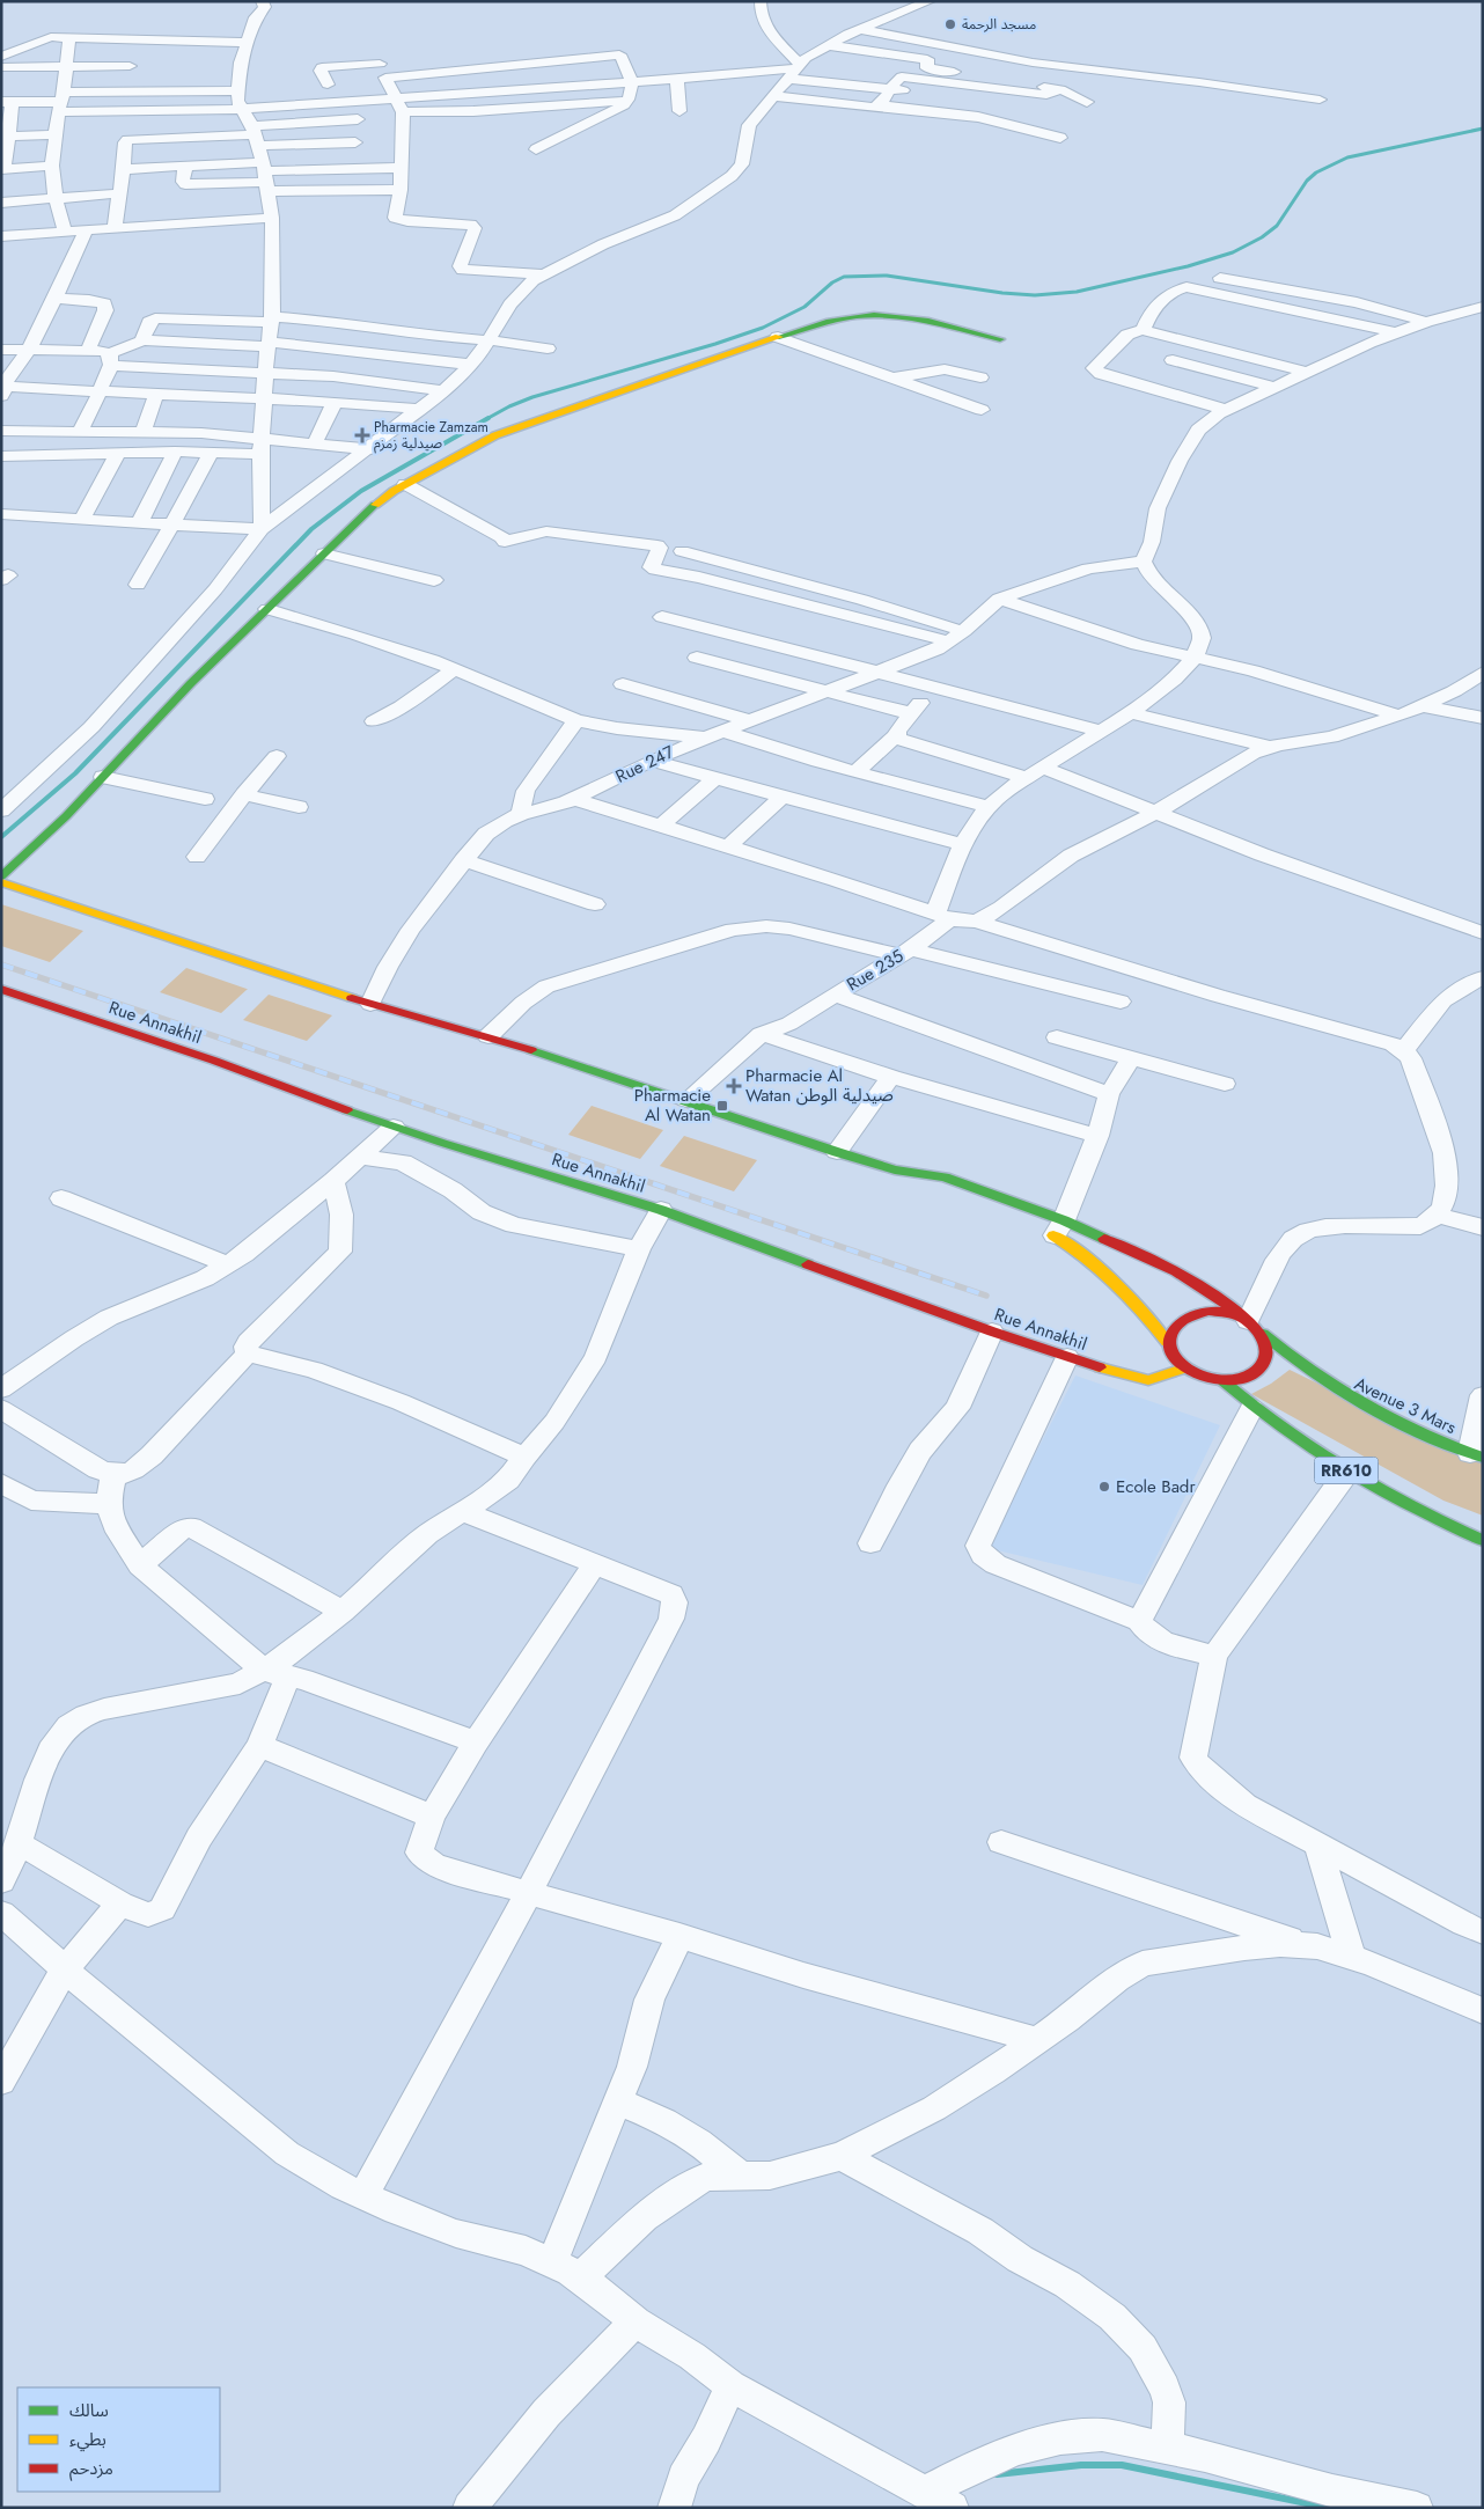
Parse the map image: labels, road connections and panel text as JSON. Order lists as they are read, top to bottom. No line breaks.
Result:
{"streets":{"street":["Rue 247","Rue 235","Rue Annakhil","Avenue 3 Mars","RR610"]},"crossings":[["Rue Annakhil","Avenue 3 Mars"],["Rue Annakhil","RR610"],["Avenue 3 Mars","RR610"]],"places":{"other":["مسجد الرحمة","Ecole Badr"],"health":["Pharmacie Zamzam صيدلية زمزم","Pharmacie Al Watan صيدلية الوطن"],"transit":["Pharmacie Al Watan"]},"legend":["سالك","بطيء","مزدحم"]}
